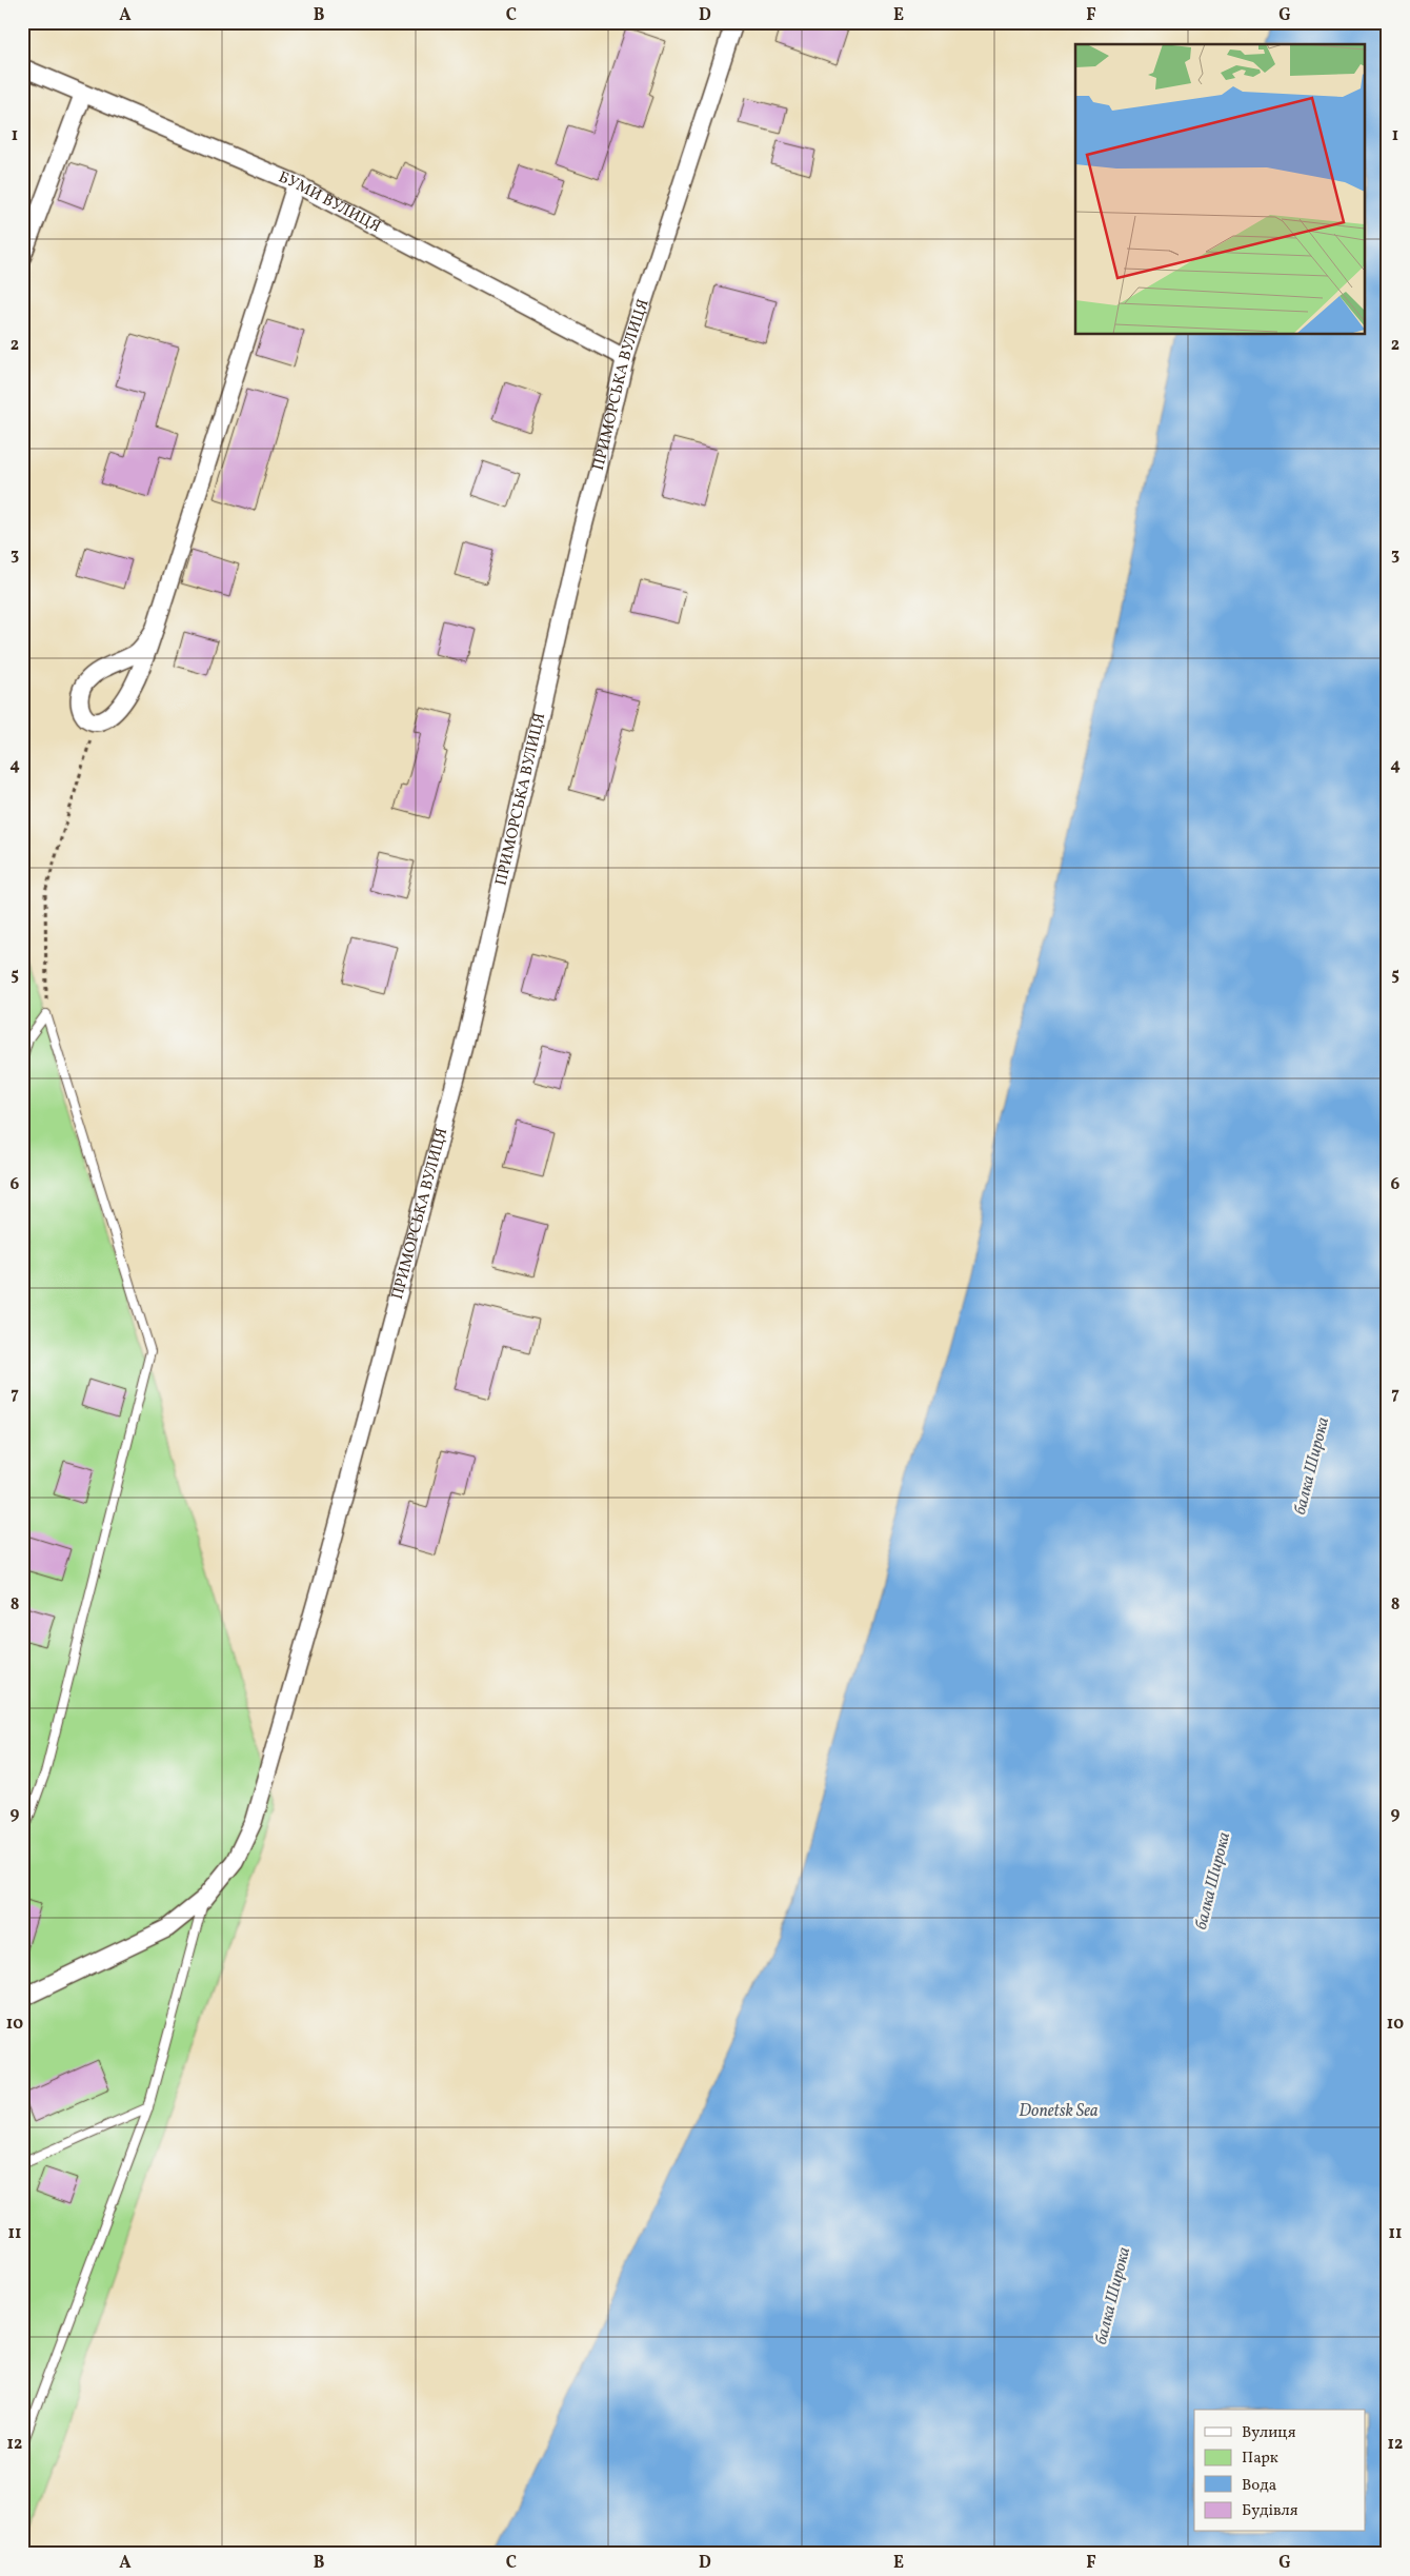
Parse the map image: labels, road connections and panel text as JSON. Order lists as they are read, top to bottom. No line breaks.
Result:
{"streets":{"street":["БУМИ ВУЛИЦЯ","ПРИМОРСЬКА ВУЛИЦЯ"]},"crossings":[["БУМИ ВУЛИЦЯ","ПРИМОРСЬКА ВУЛИЦЯ"]],"water":["балка Широка","Donetsk Sea"],"legend":["Вулиця","Парк","Вода","Будівля"],"grid":{"columns":["A","B","C","D","E","F","G"],"rows":["1","2","3","4","5","6","7","8","9","10","11","12"]}}
